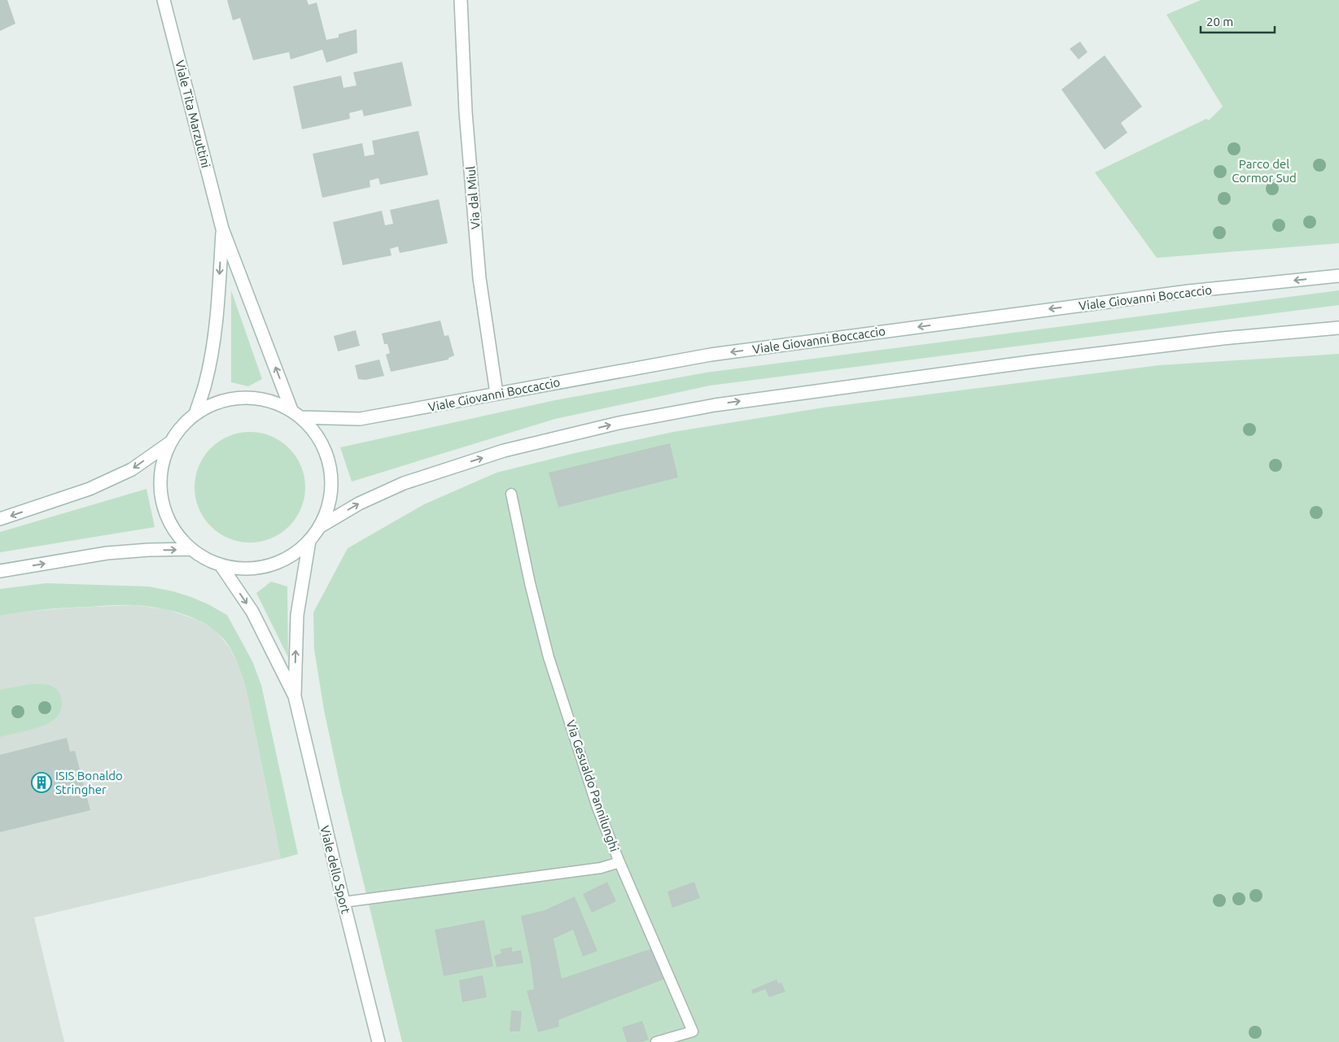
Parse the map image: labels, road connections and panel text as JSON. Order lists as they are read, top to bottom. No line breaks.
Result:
{"streets":{"main road":["Viale Tita Marzuttini","Via dal Miul","Viale Giovanni Boccaccio","Viale dello Sport"],"lane":["Via Gesualdo Pannilunghi"]},"crossings":[["Viale Tita Marzuttini","Viale Giovanni Boccaccio"],["Via dal Miul","Viale Giovanni Boccaccio"]],"parks":["Parco del Cormor Sud"],"places":{"building":["ISIS Bonaldo Stringher"]},"scale_bar":"20 m"}
